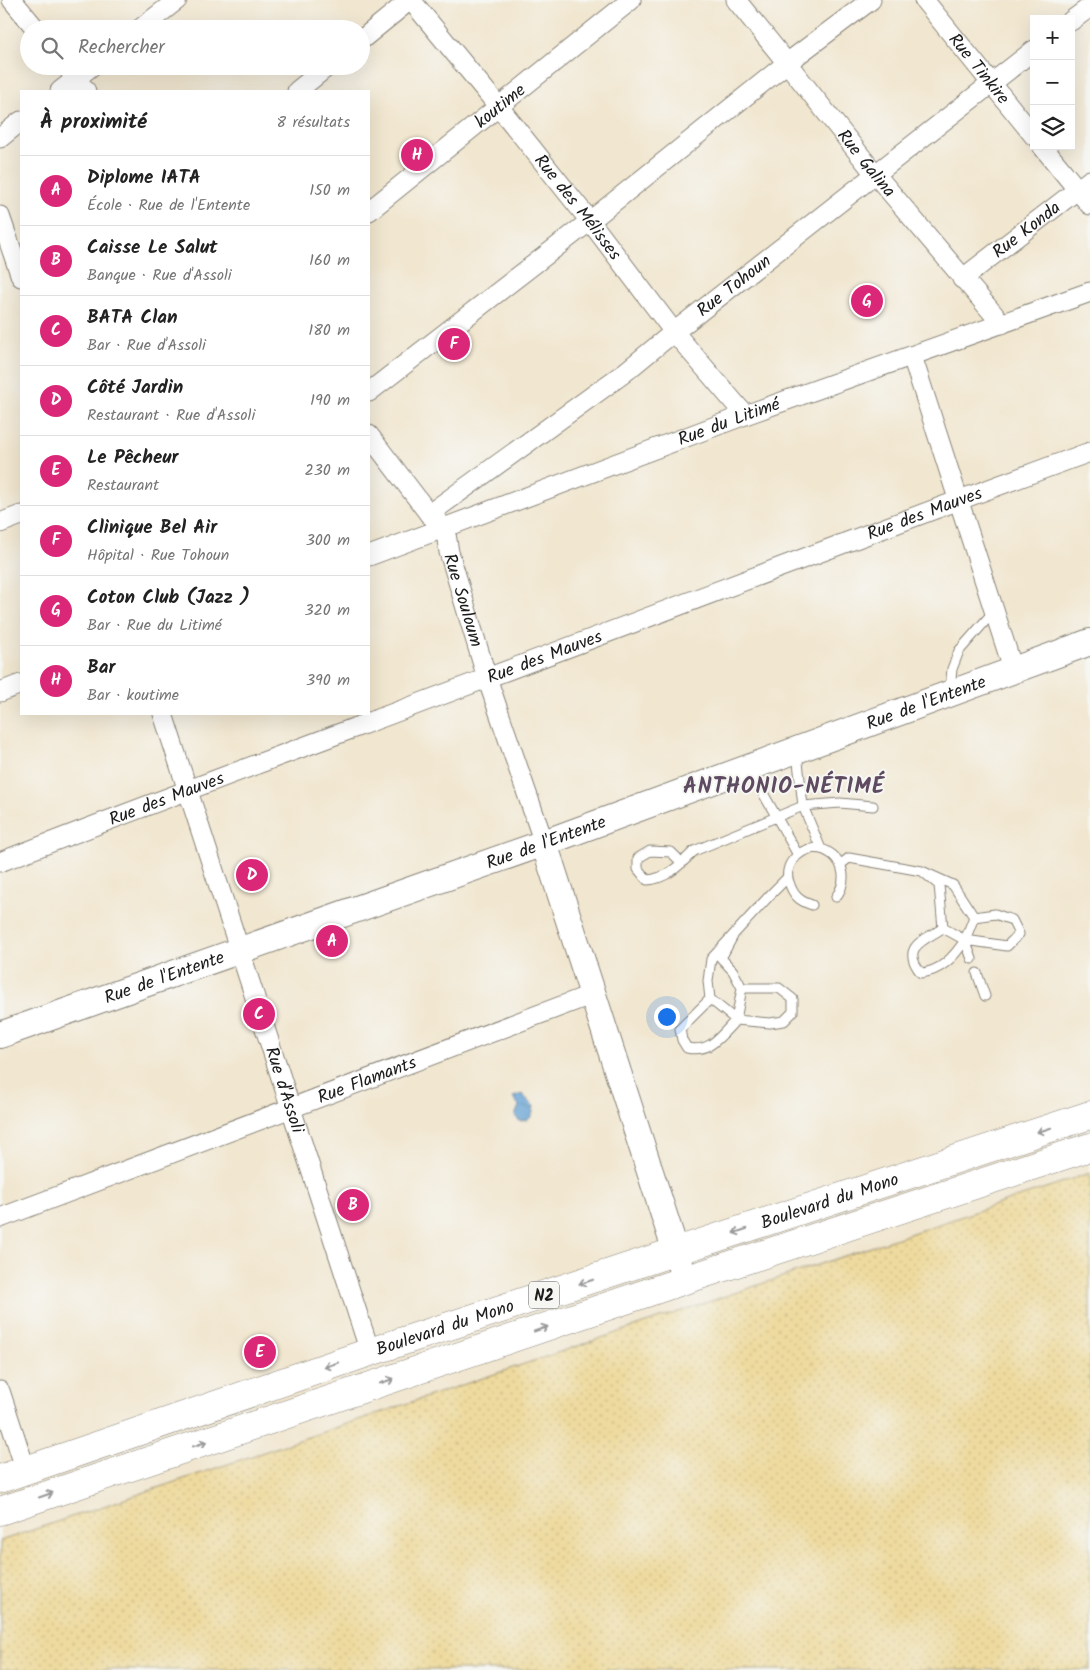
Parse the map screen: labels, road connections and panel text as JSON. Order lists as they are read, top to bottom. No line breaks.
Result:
{"streets":{"highway":["Boulevard du Mono","N2"],"street":["Rue Tinkire","koutime","Rue Galina","Rue des Mélisses","Rue Konda","Rue Tohoun","Rue du Litimé","Rue des Mauves","Rue Souloum","Rue de l'Entente","Rue Flamants","Rue d'Assoli"]},"crossings":[["Rue Tinkire","Rue Tohoun"],["koutime","Rue des Mélisses"],["Rue Galina","Rue Konda"],["Rue Galina","Rue Tohoun"],["Rue Galina","Rue du Litimé"],["Rue des Mélisses","Rue Tohoun"],["Rue des Mélisses","Rue du Litimé"],["Rue du Litimé","Rue Souloum"],["Rue des Mauves","Rue Souloum"],["Rue des Mauves","Rue d'Assoli"],["Rue Souloum","Rue de l'Entente"],["Rue de l'Entente","Rue d'Assoli"],["Rue Flamants","Rue d'Assoli"],["Rue d'Assoli","Boulevard du Mono"]],"districts":["ANTHONIO-NÉTIMÉ"],"page":{"map_buttons":["+","−"],"search":"Rechercher","heading":["À proximité","8 résultats"],"pins":["H","G","F","D","A","C","B","E"],"list":[{"mark":"A","name":"Diplome IATA","note":"École · Rue de l'Entente","value":"150 m"},{"mark":"B","name":"Caisse Le Salut","note":"Banque · Rue d'Assoli","value":"160 m"},{"mark":"C","name":"BATA Clan","note":"Bar · Rue d'Assoli","value":"180 m"},{"mark":"D","name":"Côté Jardin","note":"Restaurant · Rue d'Assoli","value":"190 m"},{"mark":"E","name":"Le Pêcheur","note":"Restaurant","value":"230 m"},{"mark":"F","name":"Clinique Bel Air","note":"Hôpital · Rue Tohoun","value":"300 m"},{"mark":"G","name":"Coton Club (Jazz )","note":"Bar · Rue du Litimé","value":"320 m"},{"mark":"H","name":"Bar","note":"Bar · koutime","value":"390 m"}]}}
